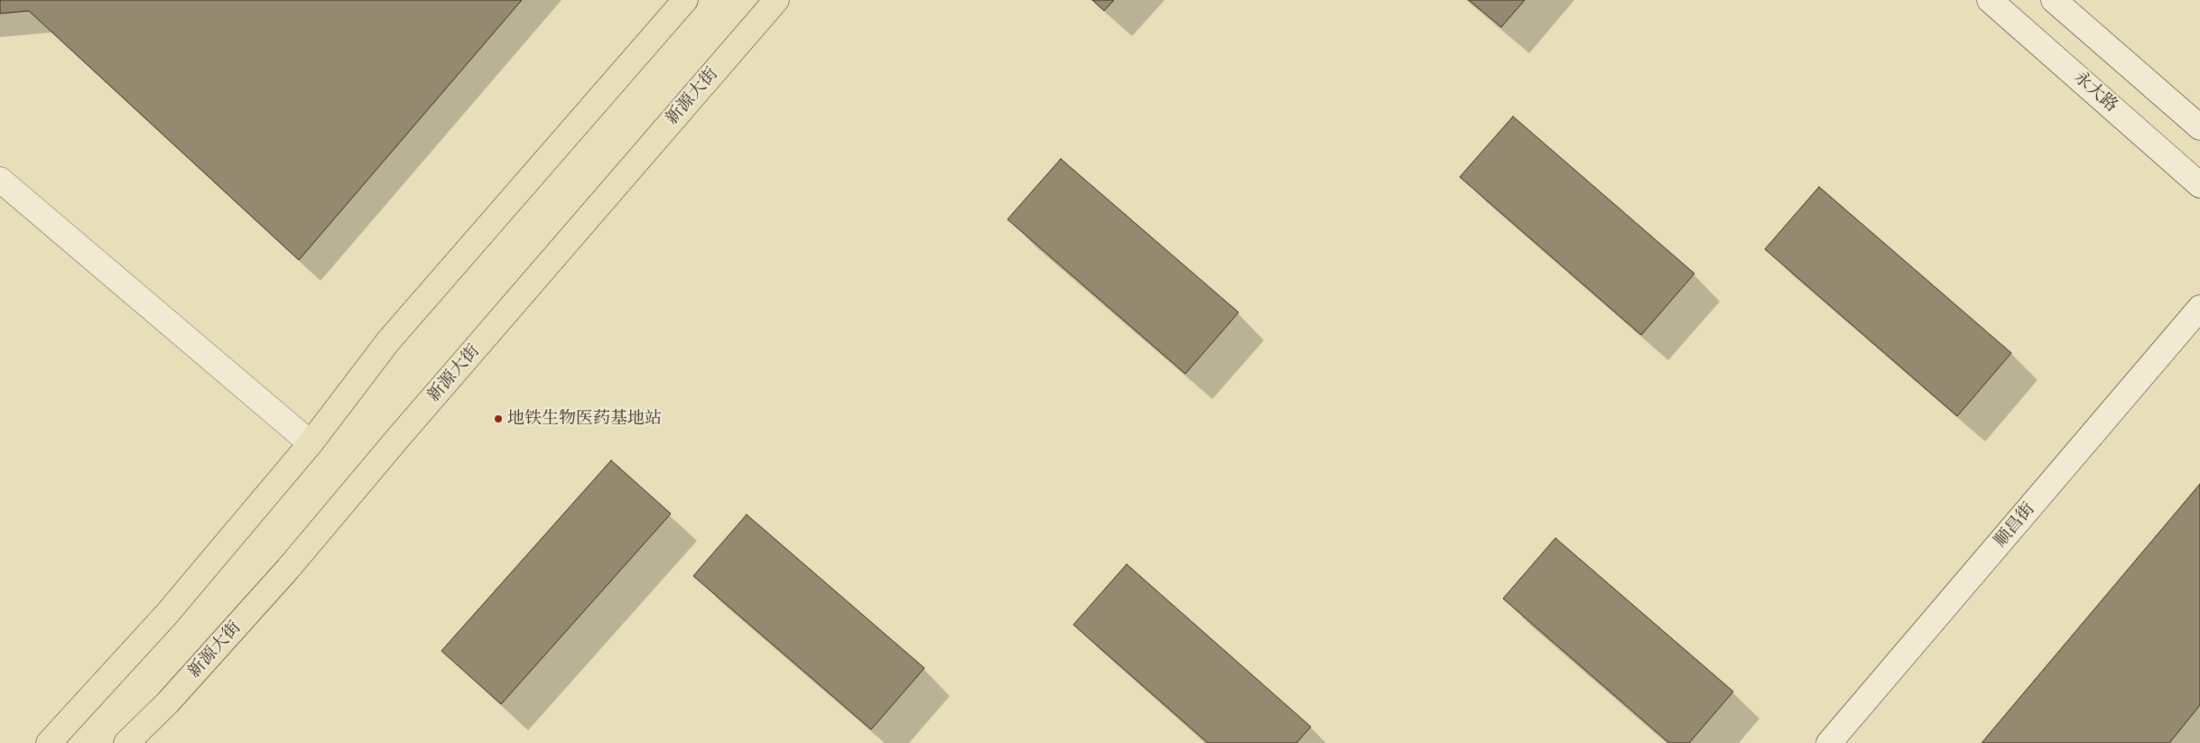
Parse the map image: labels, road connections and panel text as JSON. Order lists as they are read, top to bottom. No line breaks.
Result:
{"streets":{"main road":["新源大街"],"street":["永大路","顺昌街"]},"places":["地铁生物医药基地站"]}
